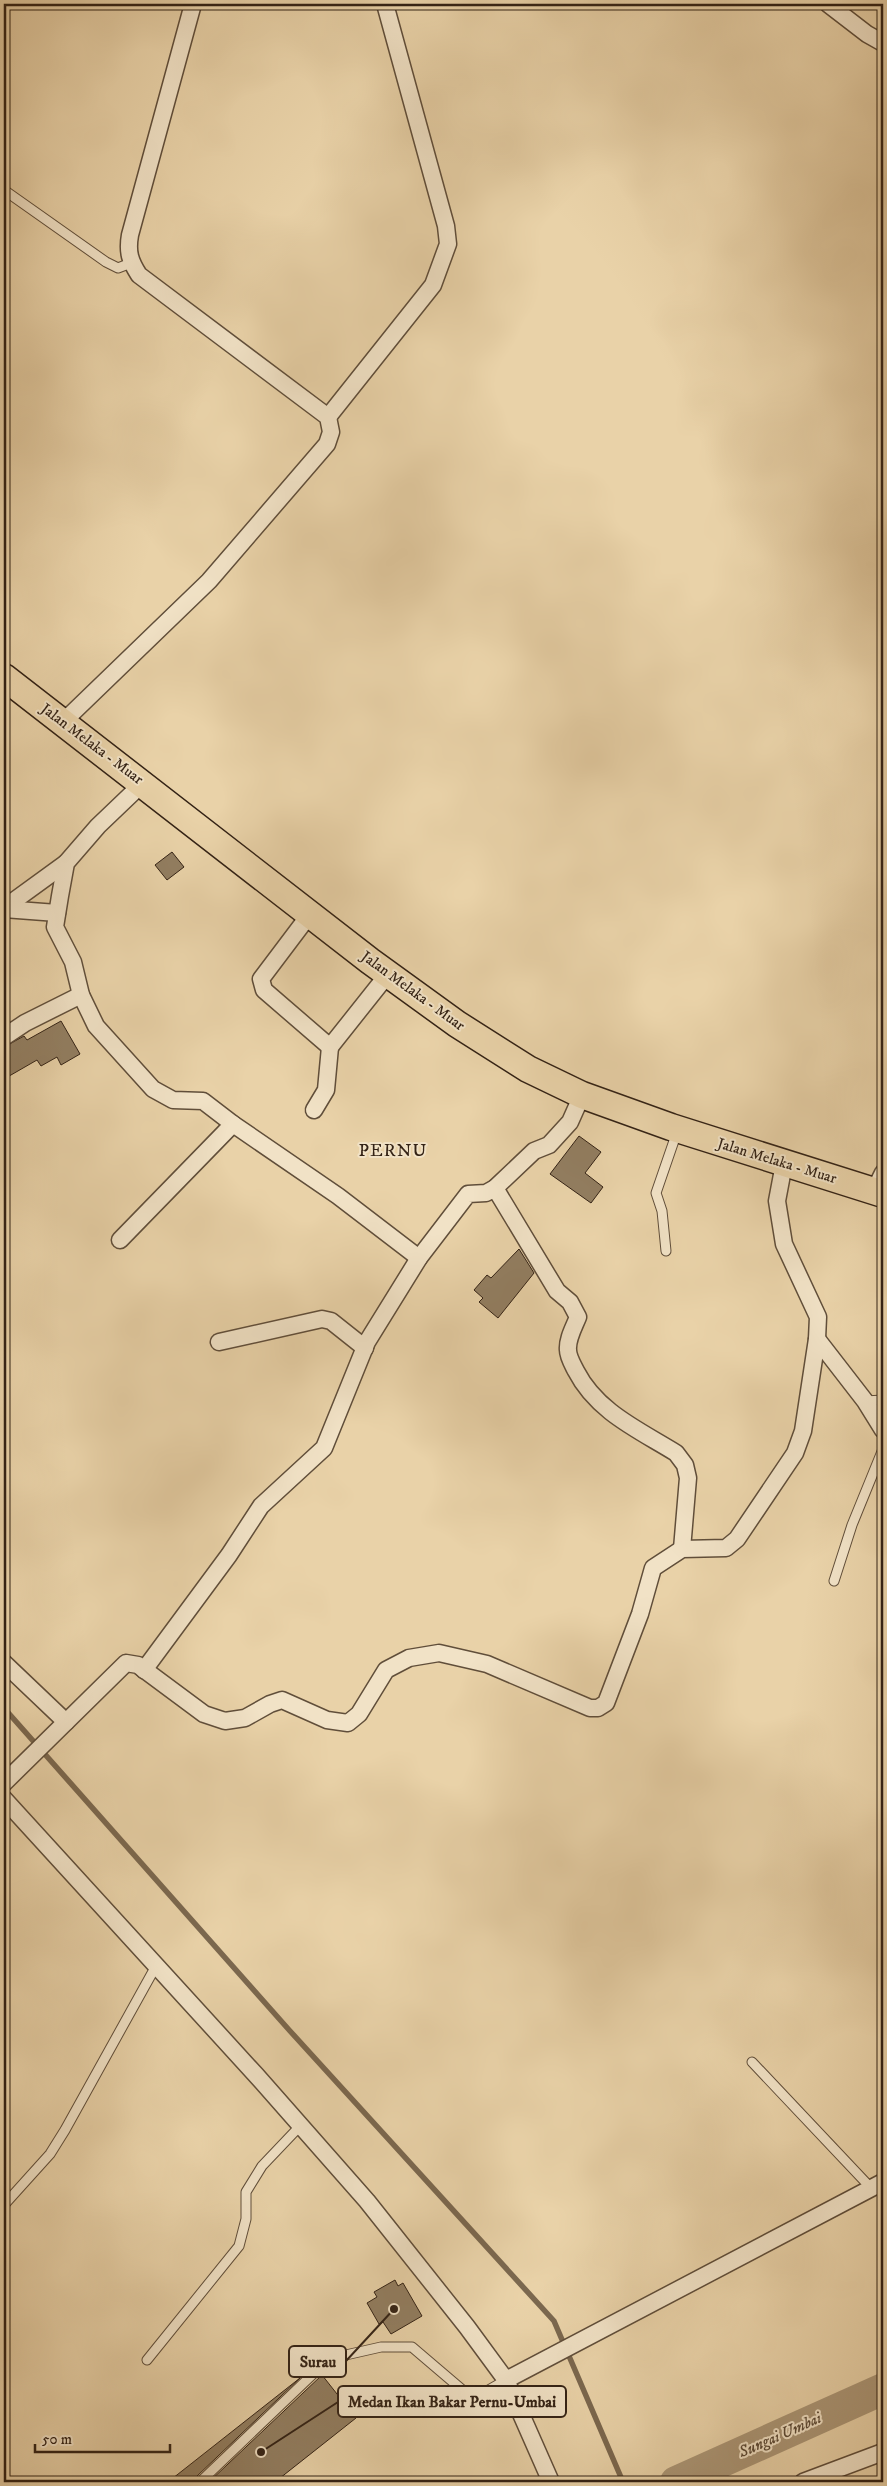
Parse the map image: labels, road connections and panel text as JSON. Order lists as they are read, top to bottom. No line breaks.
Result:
{"streets":{"main road":["Jalan Melaka - Muar"]},"districts":["PERNU"],"water":["Sungai Umbai"],"places":["Surau","Medan Ikan Bakar Pernu-Umbai"],"scale_bar":"50 m"}
